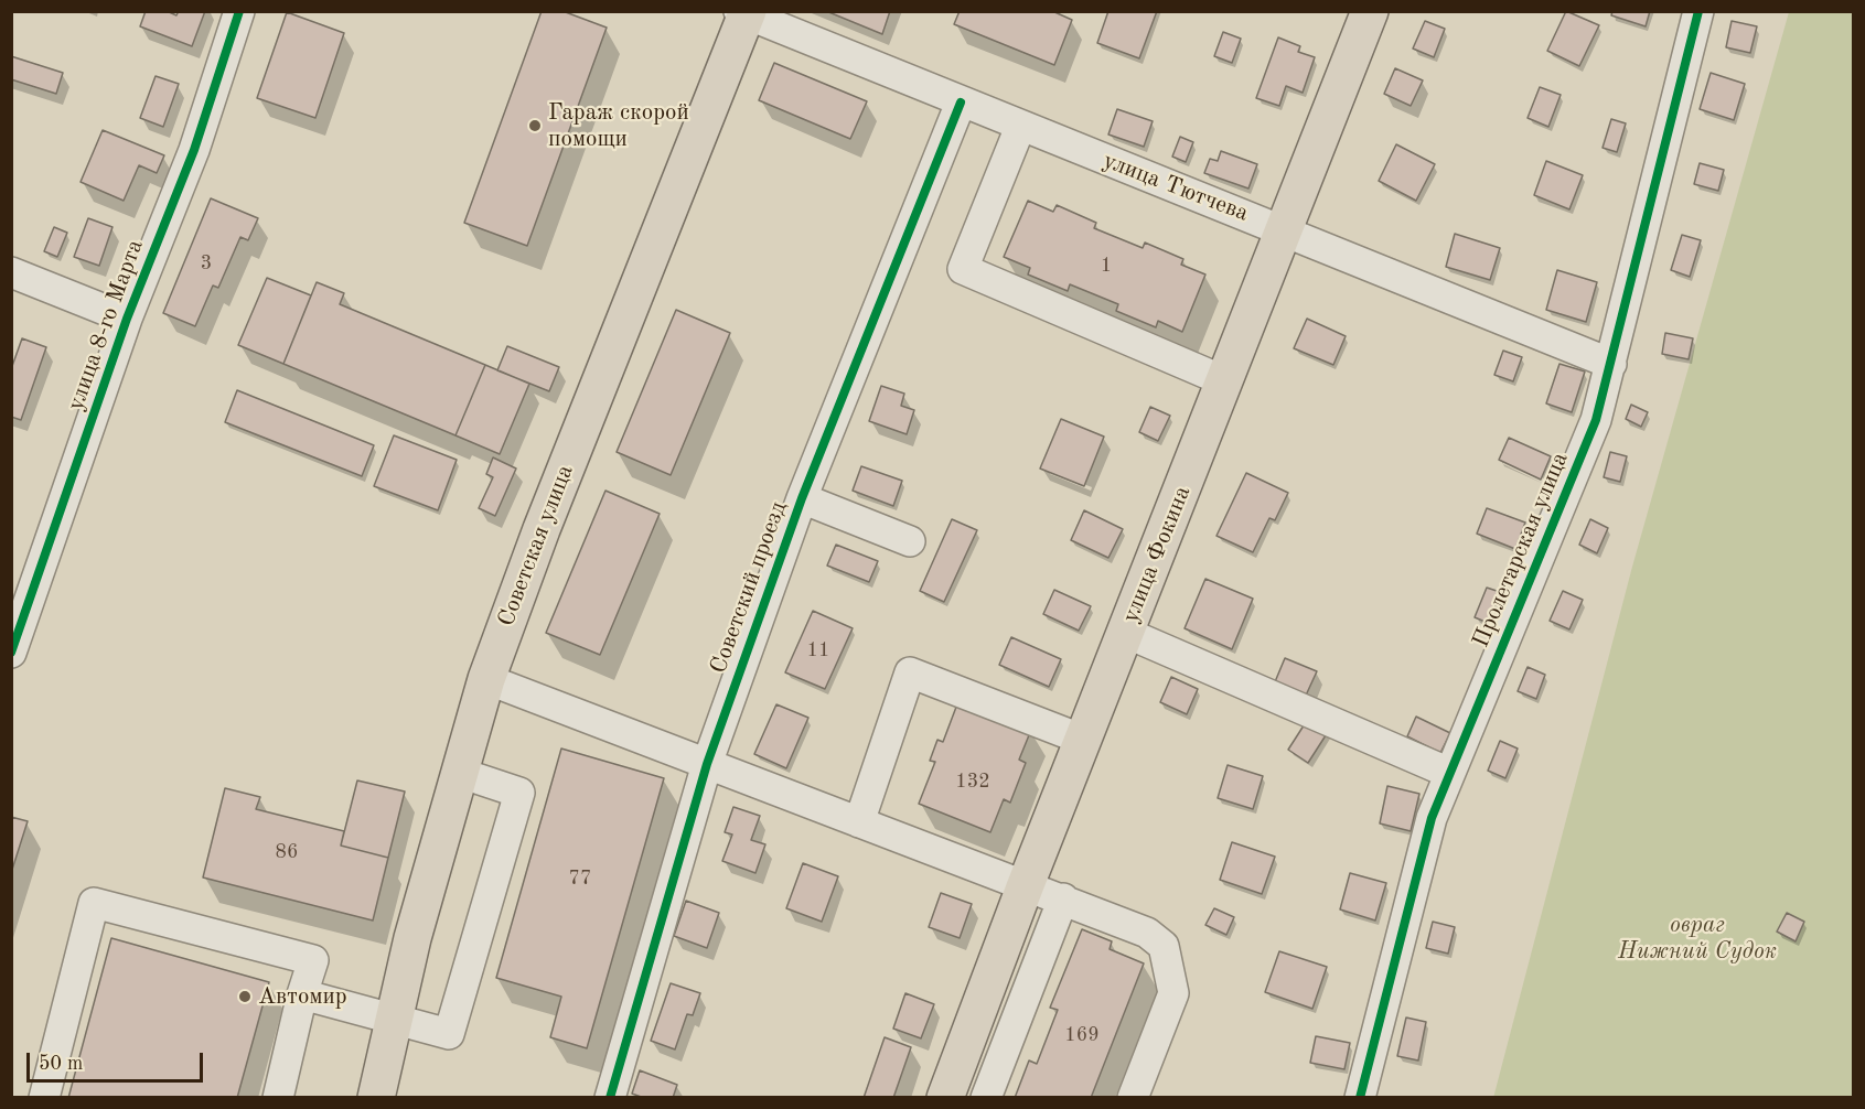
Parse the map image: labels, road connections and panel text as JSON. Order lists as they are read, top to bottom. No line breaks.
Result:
{"streets":{"main road":["Советская улица","улица Фокина"],"street":["улица Тютчева","улица 8-го Марта","Пролетарская улица","Советский проезд"]},"crossings":[["улица Тютчева","Советская улица"],["улица Тютчева","Пролетарская улица"],["улица Тютчева","улица Фокина"],["улица Тютчева","Советский проезд"]],"parks":["овраг Нижний Судок"],"places":["Гараж скорой помощи","Автомир"],"house_numbers":["3","1","11","132","86","77","169"],"scale_bar":"50 m"}
